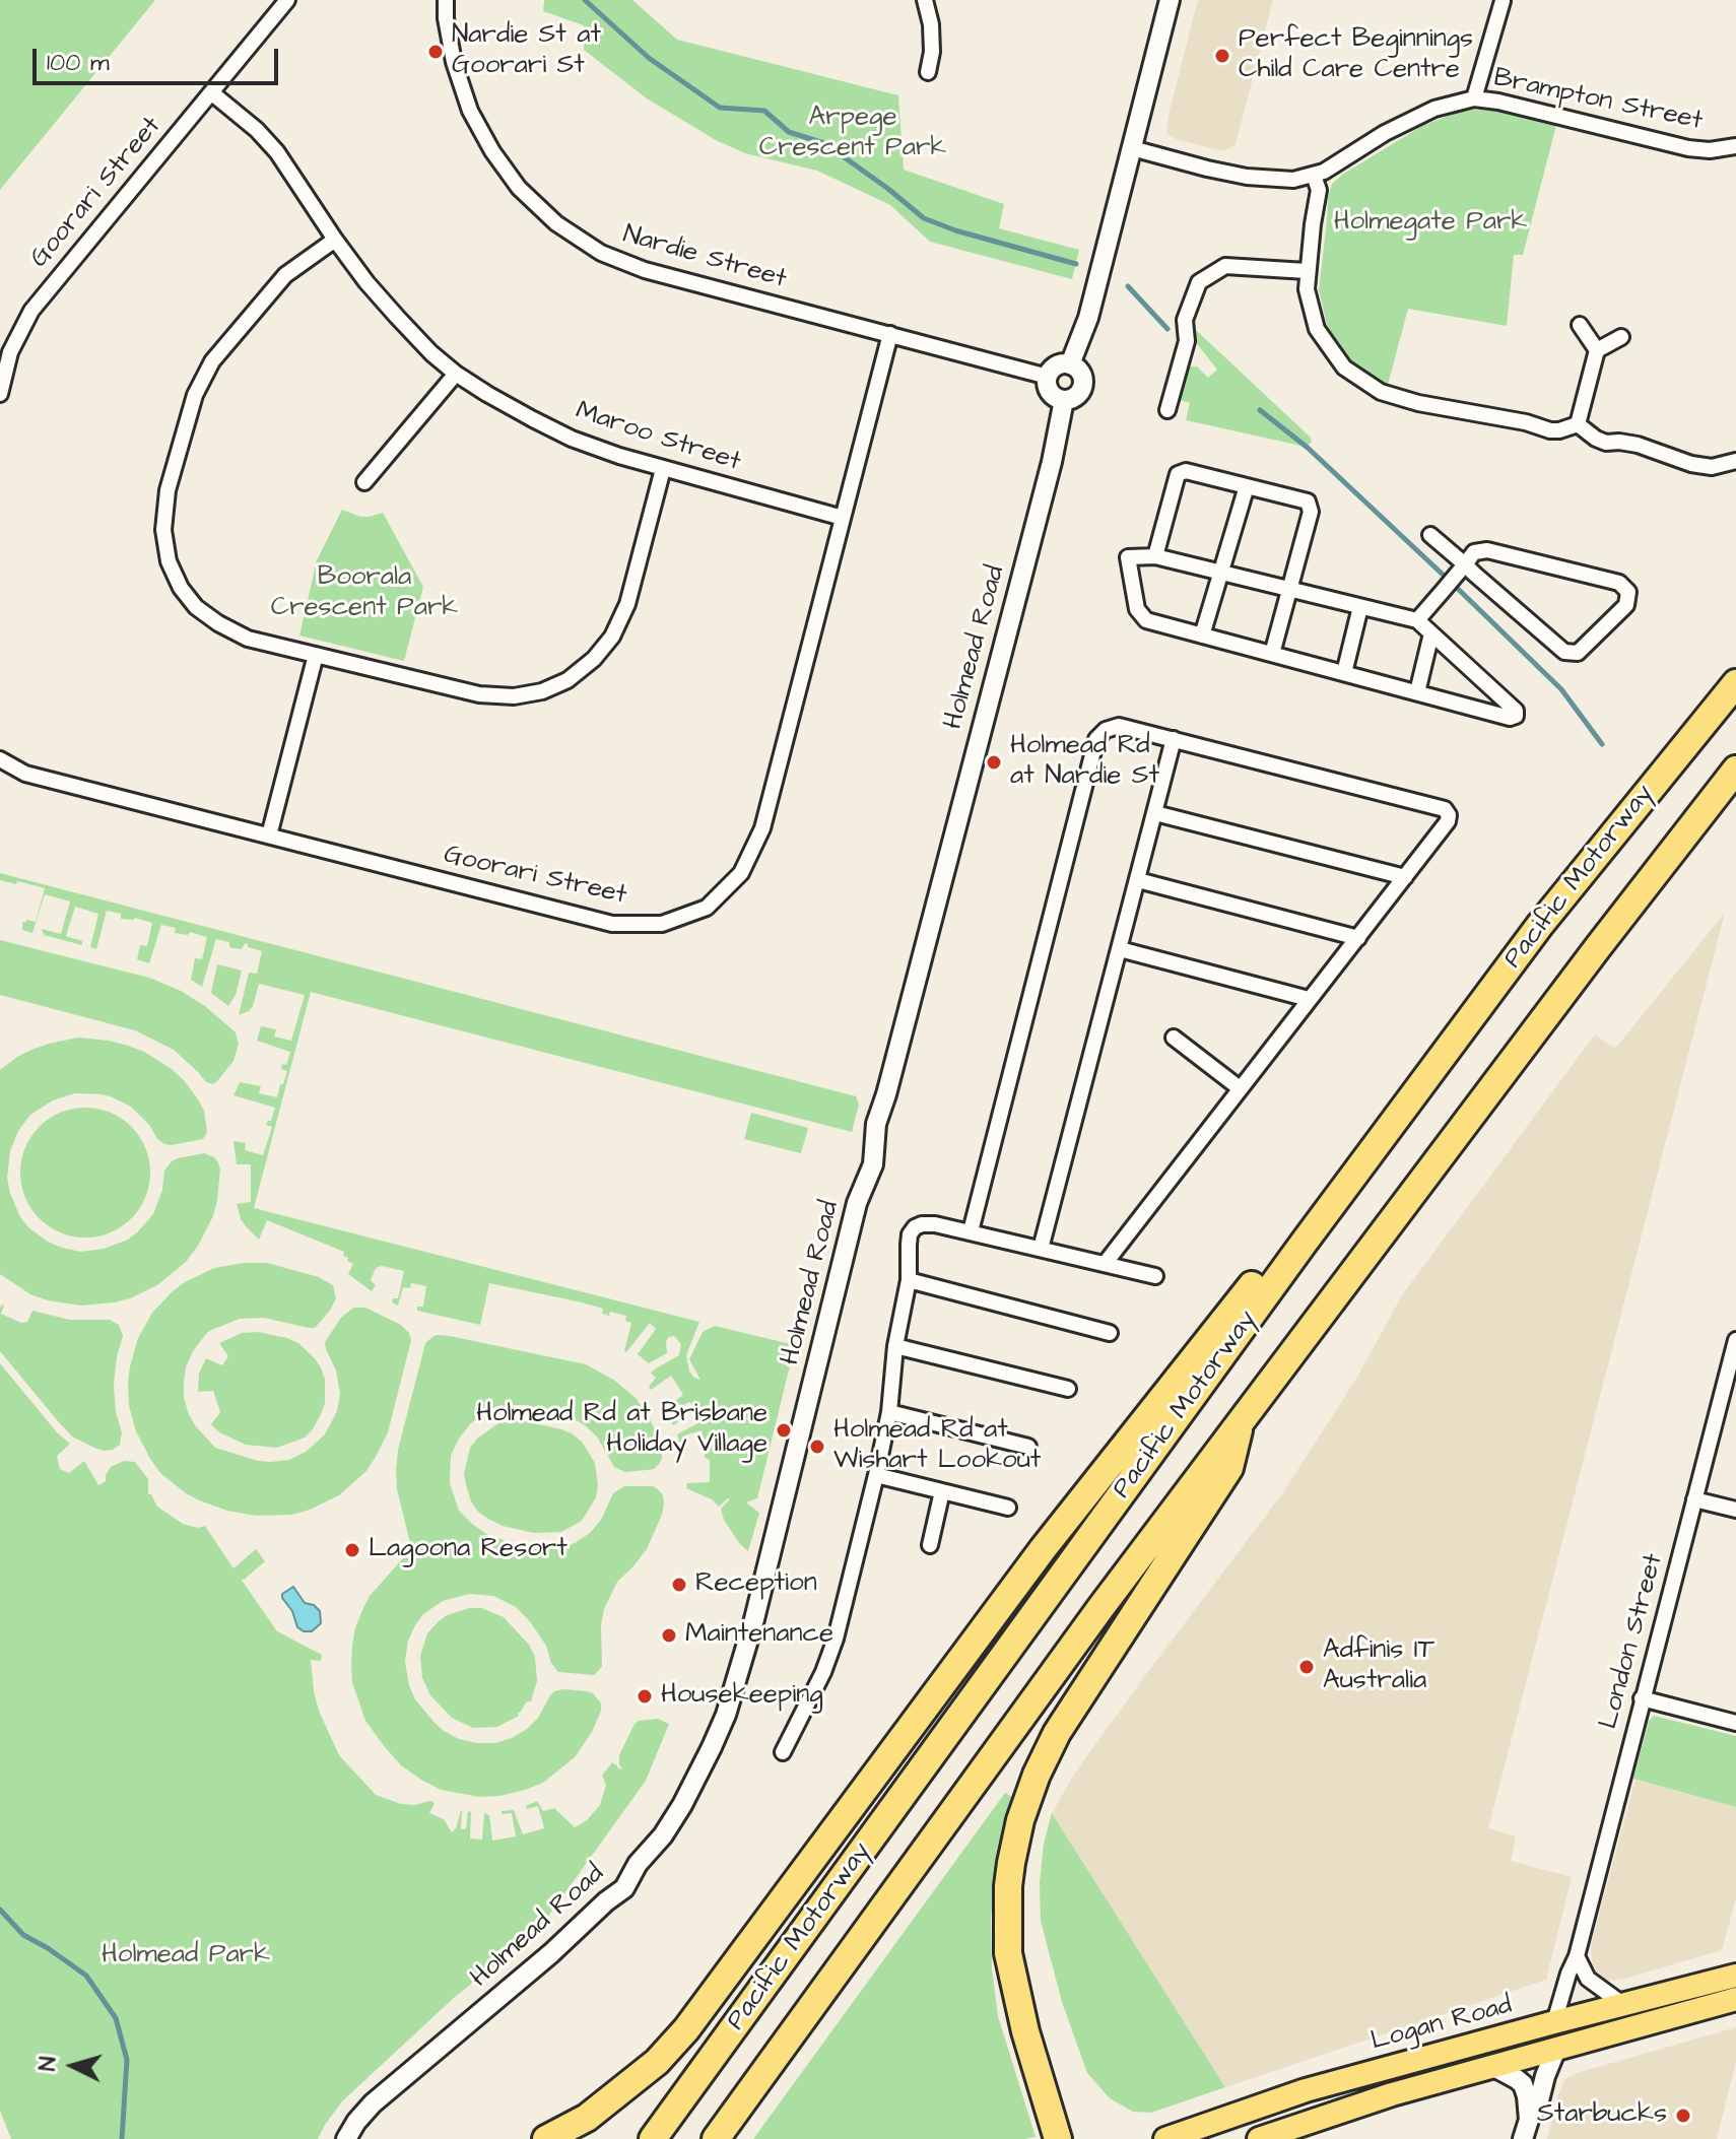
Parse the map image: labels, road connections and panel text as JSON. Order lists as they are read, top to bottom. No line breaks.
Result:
{"streets":{"highway":["Pacific Motorway"],"main road":["Logan Road"],"street":["Brampton Street","Goorari Street","Nardie Street","Maroo Street","Holmead Road","London Street"]},"crossings":[["Goorari Street","Nardie Street"],["Goorari Street","Maroo Street"],["Nardie Street","Holmead Road"],["London Street","Logan Road"]],"parks":["Arpege Crescent Park","Holmegate Park","Boorala Crescent Park","Holmead Park"],"places":["Nardie St at Goorari St","Perfect Beginnings Child Care Centre","Holmead Rd at Nardie St","Holmead Rd at Brisbane Holiday Village","Holmead Rd at Wishart Lookout","Lagoona Resort","Reception","Maintenance","Adfinis IT Australia","Housekeeping","Starbucks"],"scale_bar":"100 m","north":"left"}
